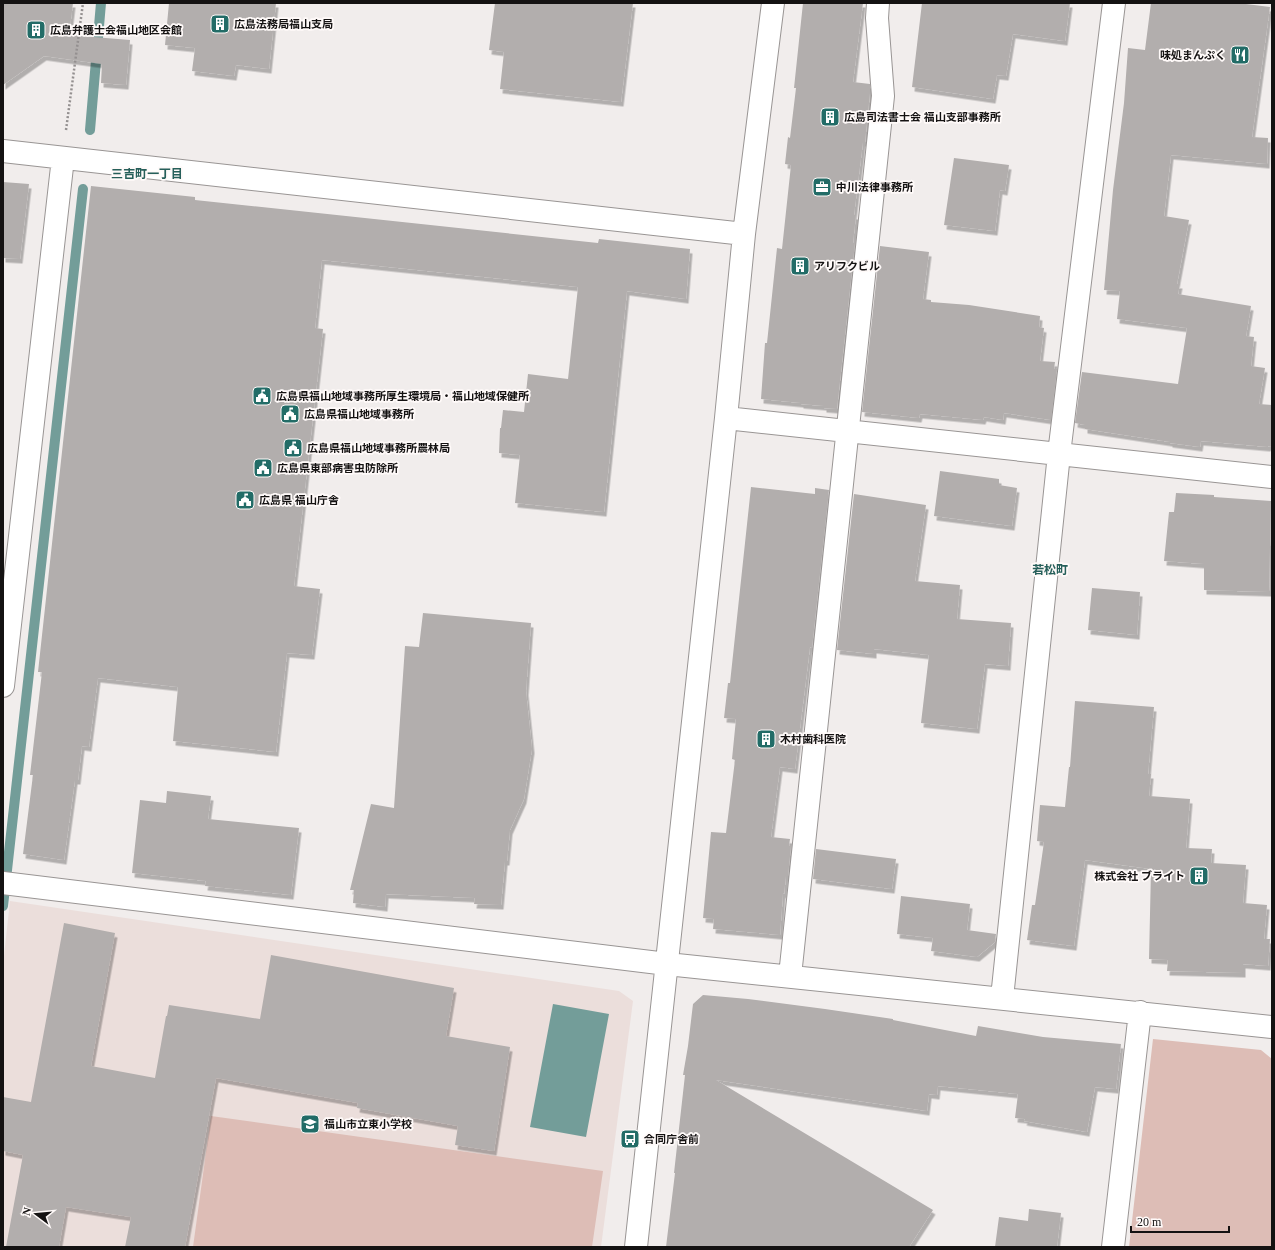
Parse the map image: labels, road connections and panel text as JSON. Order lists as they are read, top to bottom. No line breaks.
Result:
{"districts":["三吉町一丁目","若松町"],"places":{"building":["広島法務局福山支局","広島弁護士会福山地区会館","広島司法書士会 福山支部事務所","アリフクビル","木村歯科医院","株式会社 ブライト"],"restaurant":["味処まんぷく"],"office":["中川法律事務所"],"public building":["広島県福山地域事務所厚生環境局・福山地域保健所","広島県福山地域事務所","広島県福山地域事務所農林局","広島県東部病害虫防除所","広島県 福山庁舎"],"school or university":["福山市立東小学校"],"bus stop":["合同庁舎前"]},"scale_bar":"20 m","north":"left"}
